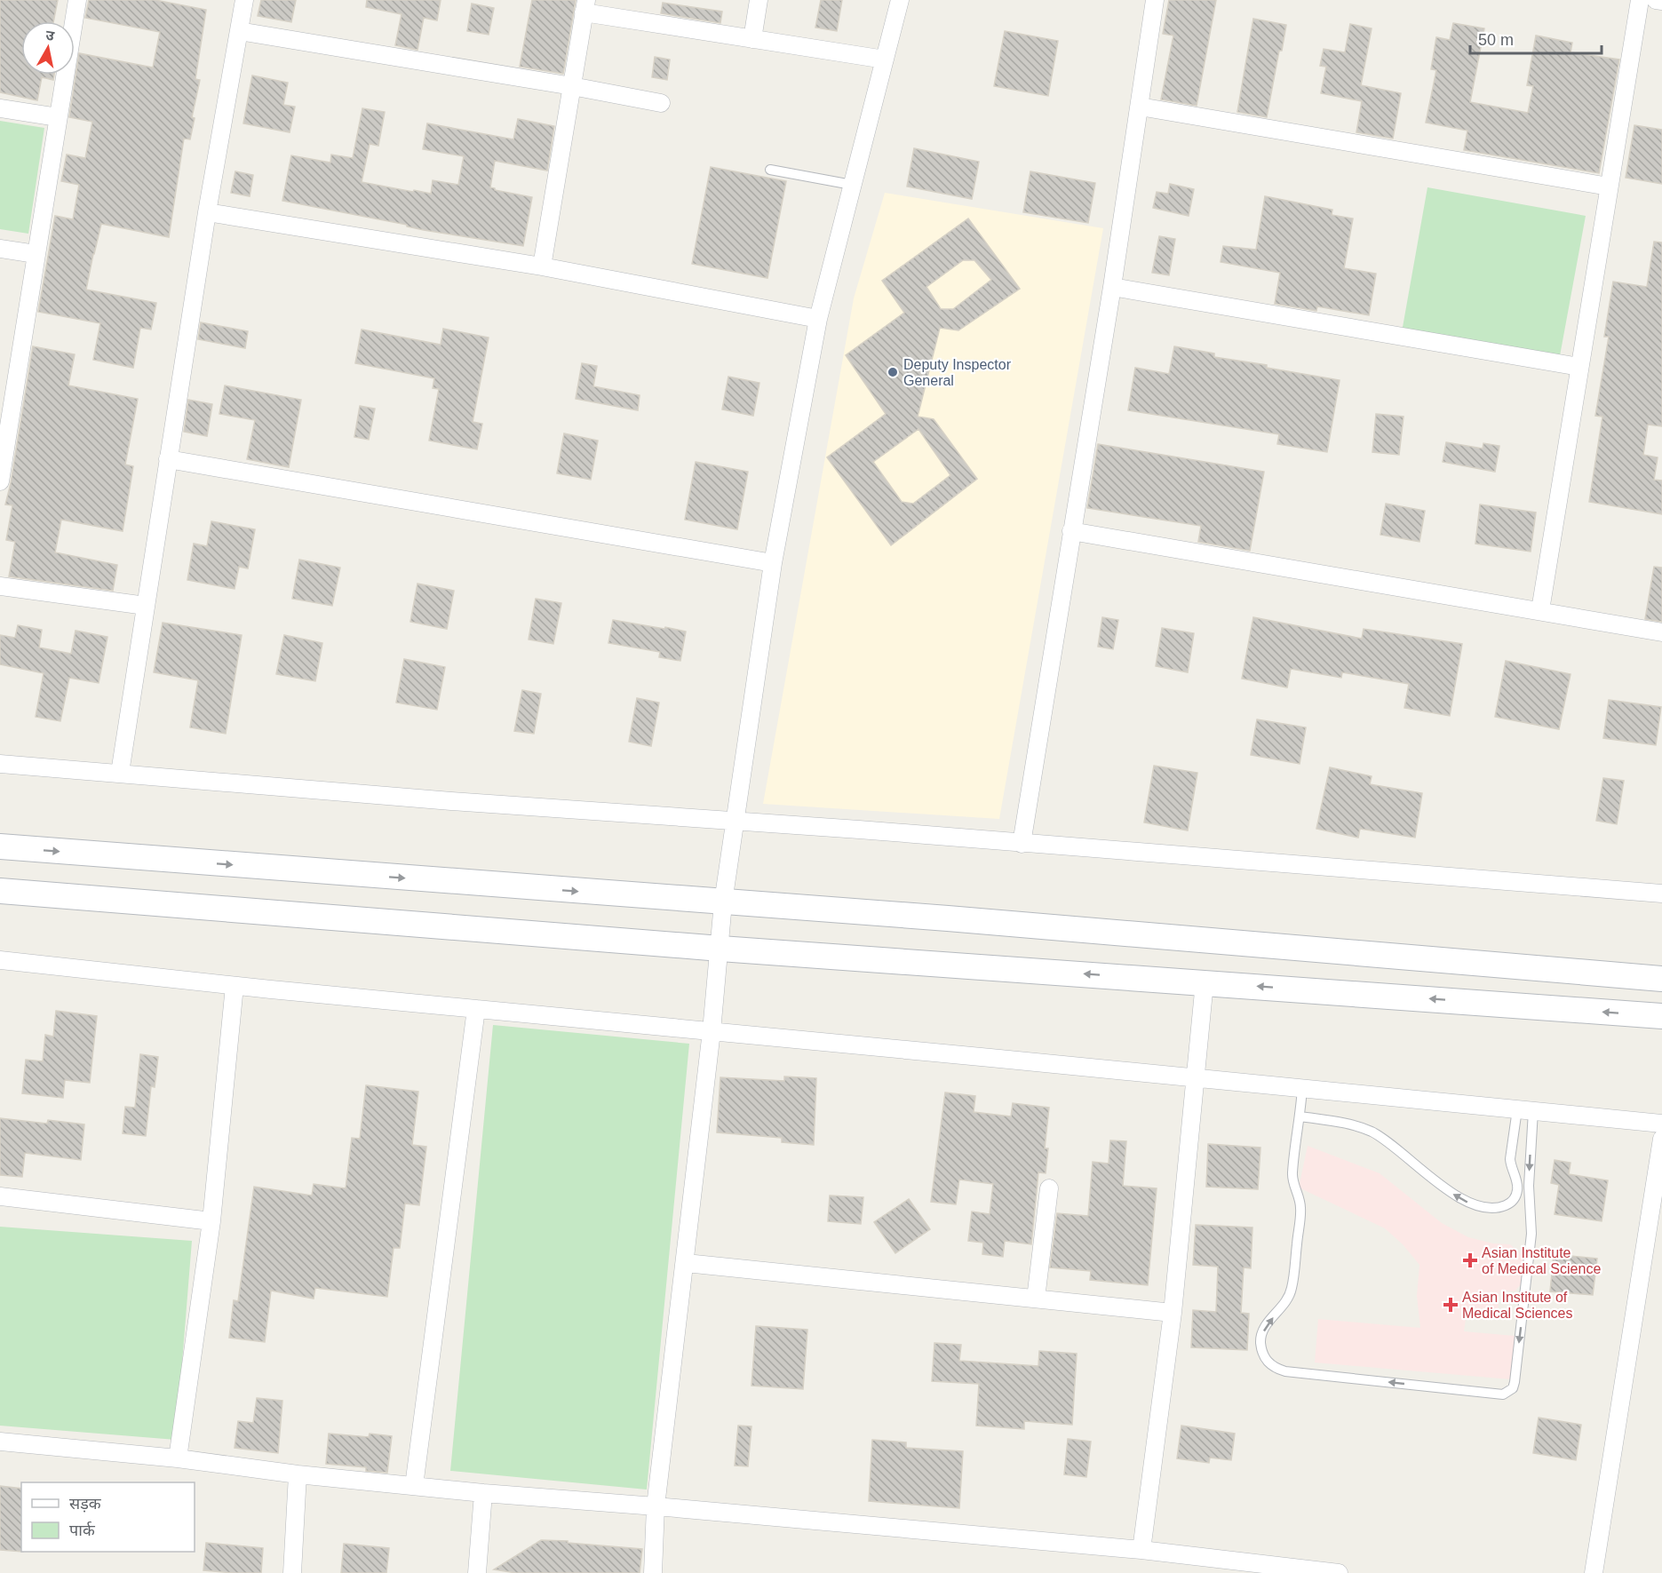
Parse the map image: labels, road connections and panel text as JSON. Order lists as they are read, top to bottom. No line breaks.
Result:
{"places":{"other":["Deputy Inspector General"],"health":["Asian Institute of Medical Science","Asian Institute of Medical Sciences"]},"legend":["सड़क","पार्क"],"scale_bar":"50 m","north":"top"}
